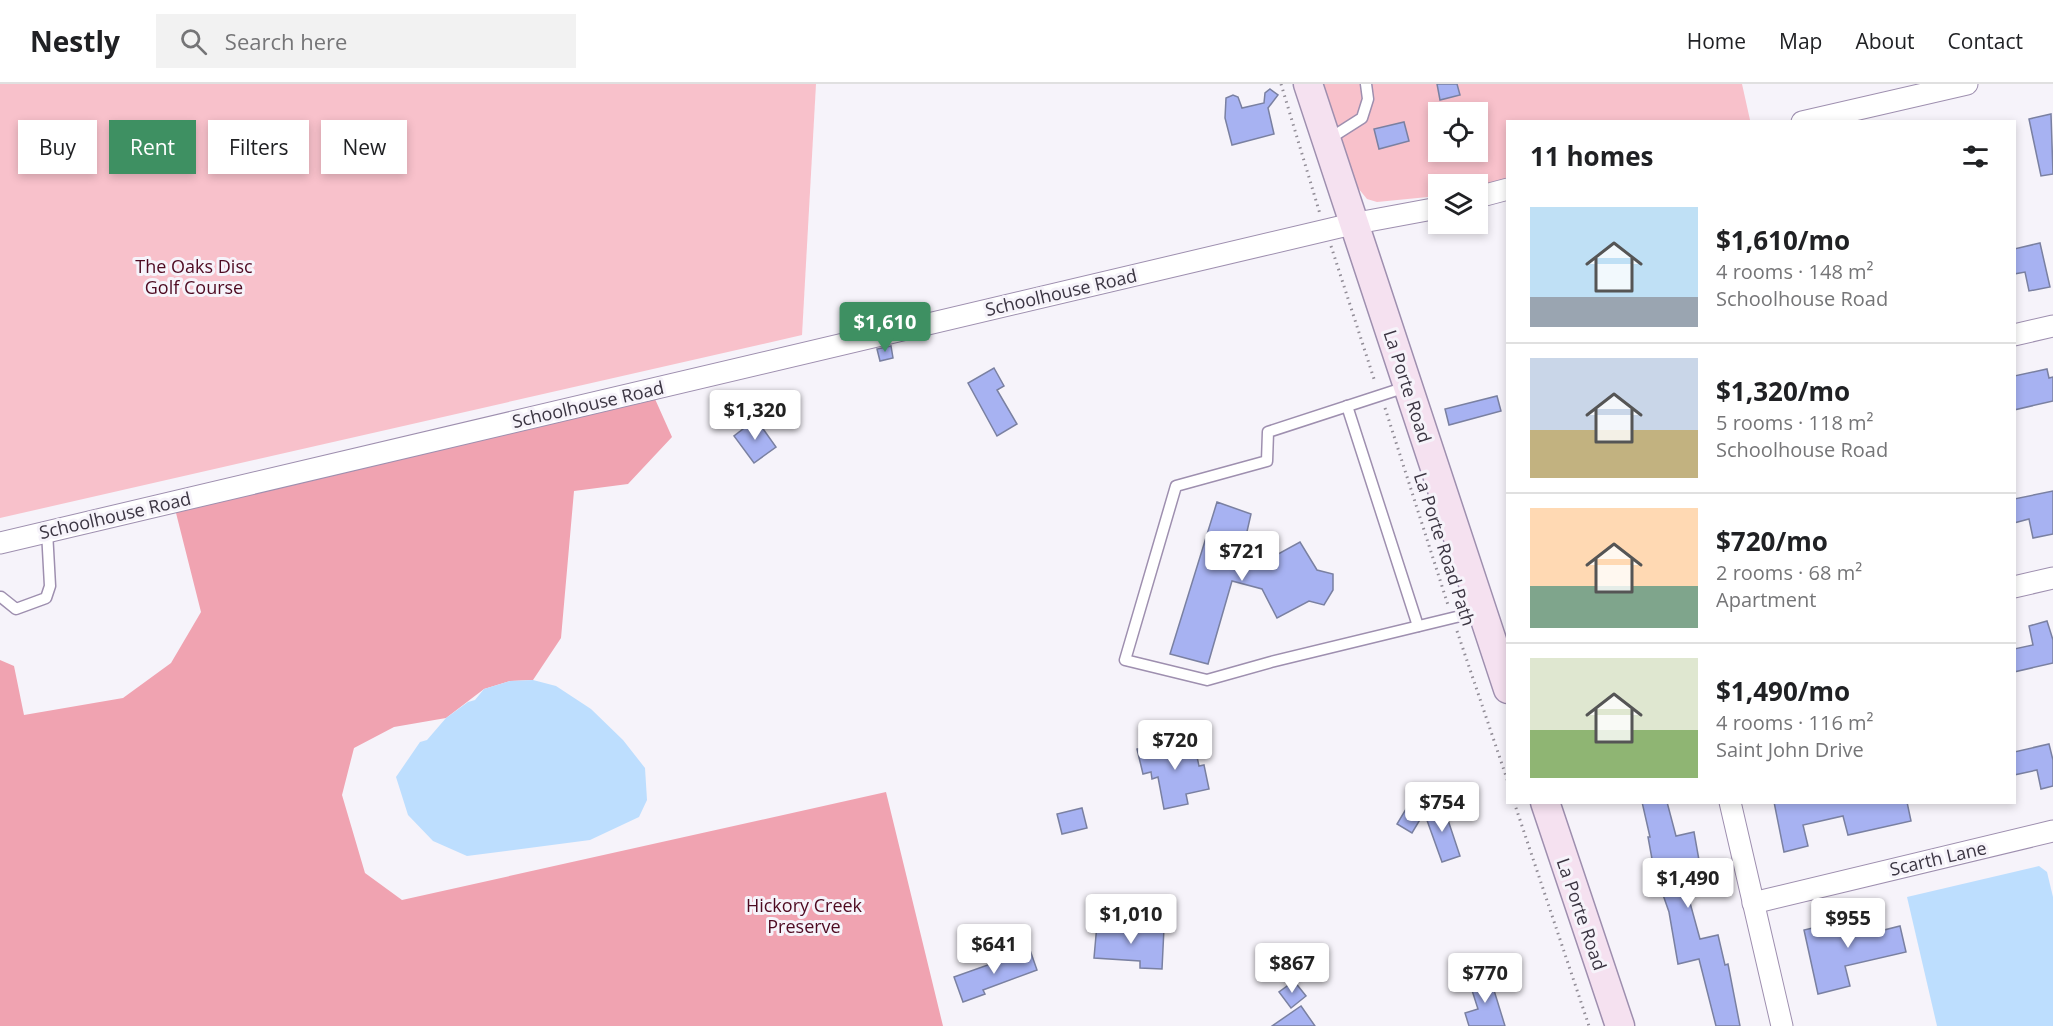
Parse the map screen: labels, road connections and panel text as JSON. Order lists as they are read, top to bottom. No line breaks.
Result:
{"streets":{"street":["Schoolhouse Road","La Porte Road","Scarth Lane"],"path":["La Porte Road Path"]},"crossings":[["Schoolhouse Road","La Porte Road"],["Schoolhouse Road","La Porte Road Path"],["La Porte Road","La Porte Road Path"]],"parks":["The Oaks Disc Golf Course","Hickory Creek Preserve"],"page":{"header":"Nestly","search":"Search here","nav":["Home","Map","About","Contact"],"chip":["Buy","Rent","Filters","New"],"heading":"11 homes","list":[{"name":"$1,610/mo","note":"4 rooms · 148 m² · Schoolhouse Road"},{"name":"$1,320/mo","note":"5 rooms · 118 m² · Schoolhouse Road"},{"name":"$720/mo","note":"2 rooms · 68 m² · Apartment"},{"name":"$1,490/mo","note":"4 rooms · 116 m² · Saint John Drive"}],"price":["$1,610","$1,320","$721","$720","$754","$1,490","$1,010","$955","$641","$867","$770"]}}
